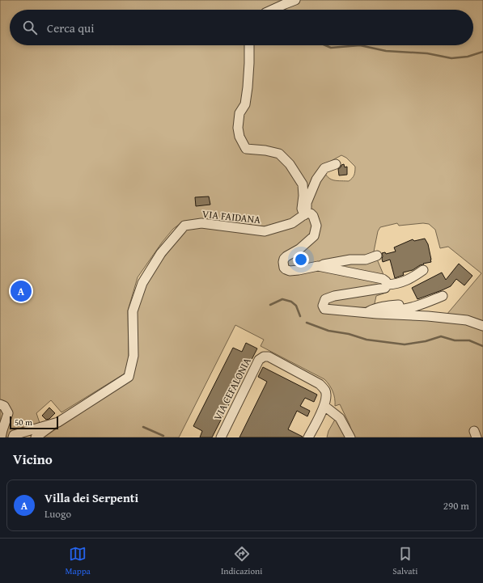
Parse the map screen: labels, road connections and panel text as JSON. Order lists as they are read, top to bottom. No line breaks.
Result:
{"streets":{"street":["VIA FAIDANA","VIA CEFALONIA"]},"scale_bar":"50 m","page":{"search":"Cerca qui","pins":"A","scale":"50 m","heading":"Vicino","list":[{"mark":"A","name":"Villa dei Serpenti","note":"Luogo","value":"290 m"}],"nav":["Mappa","Indicazioni","Salvati"]}}
